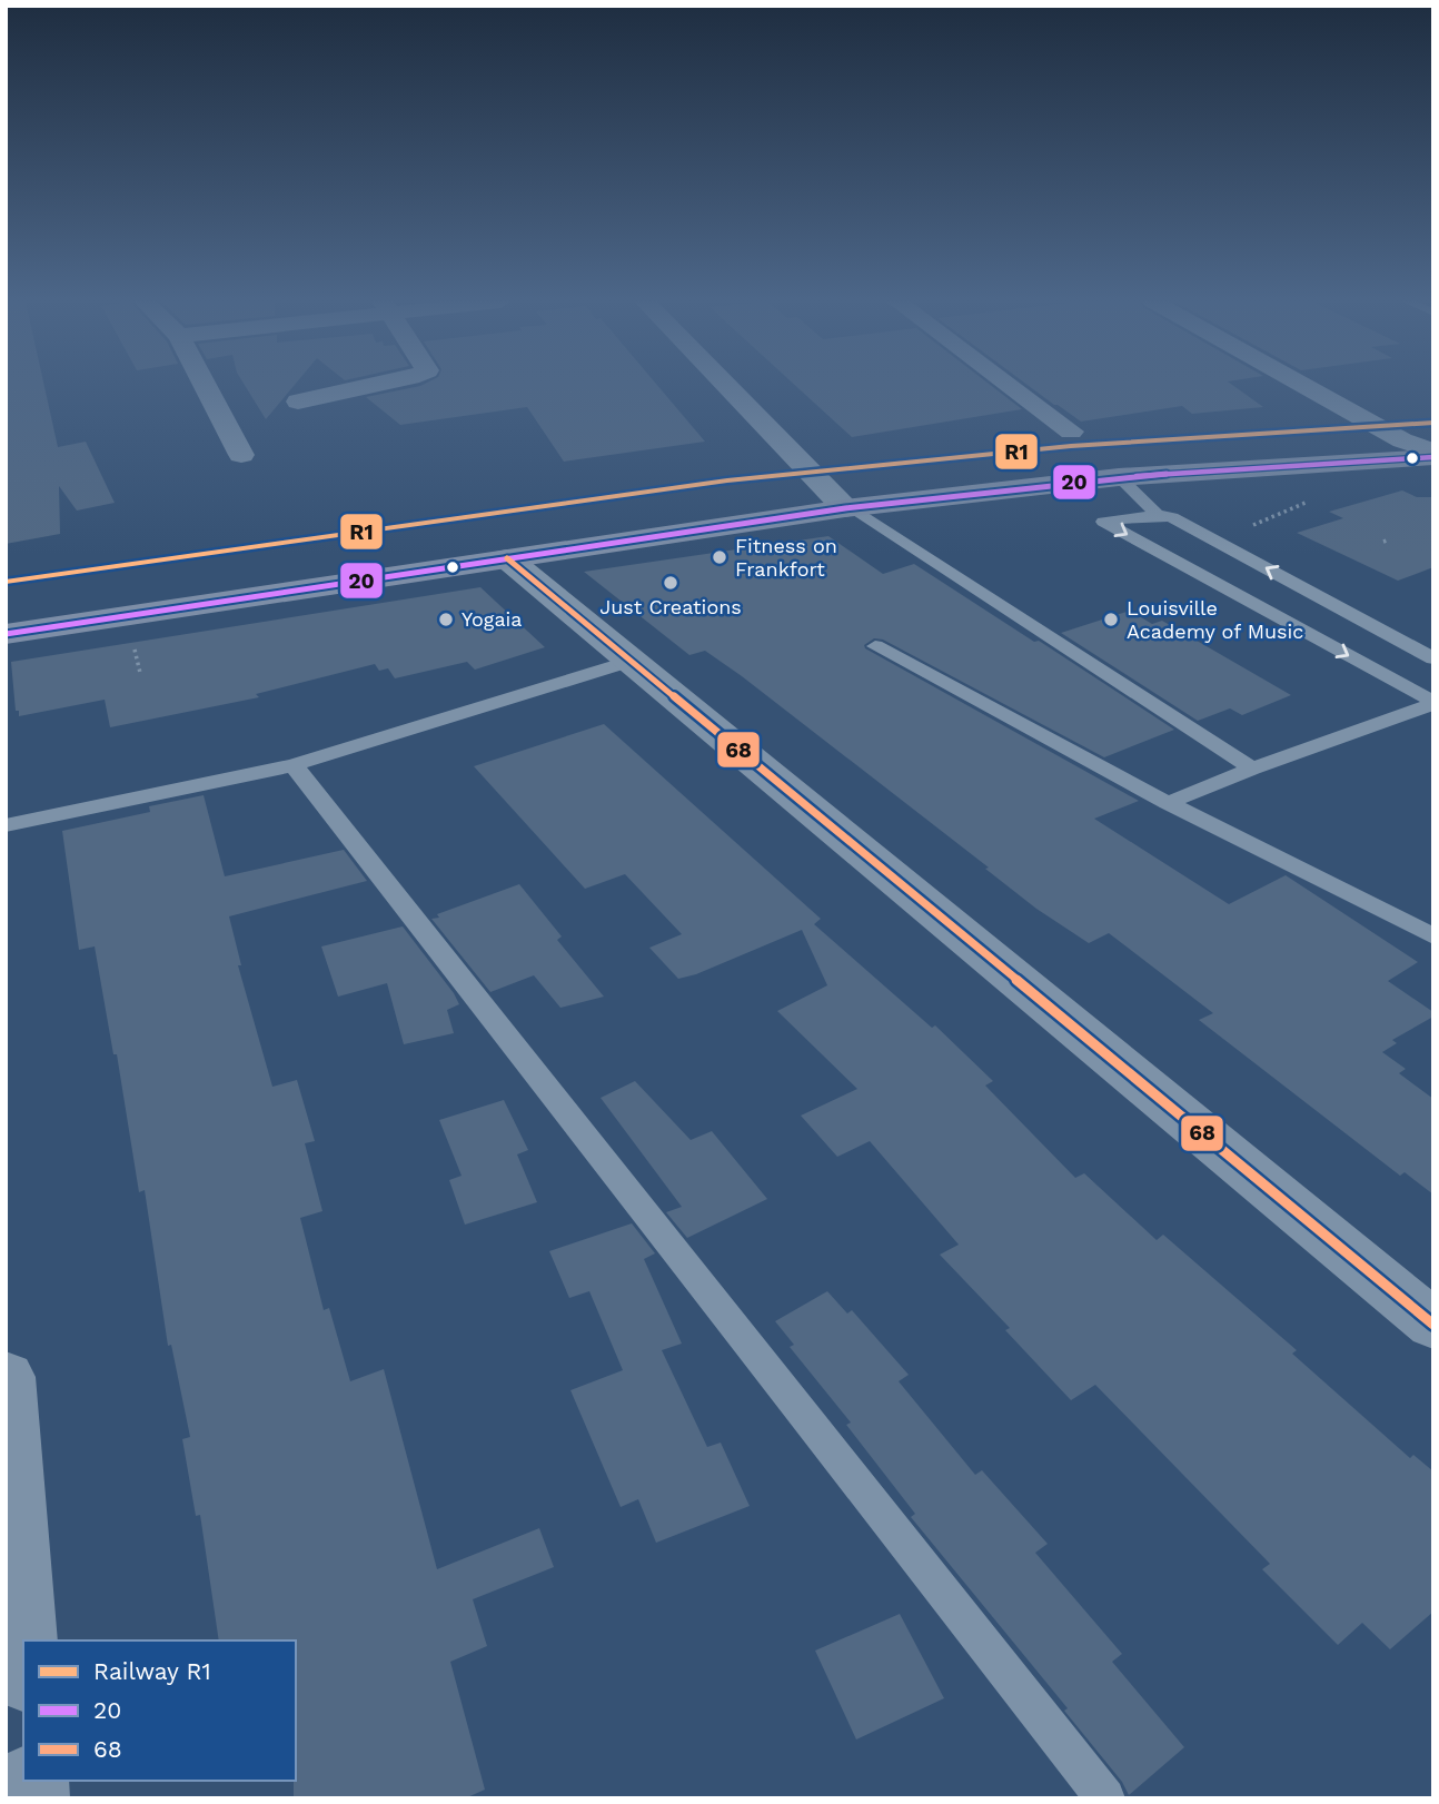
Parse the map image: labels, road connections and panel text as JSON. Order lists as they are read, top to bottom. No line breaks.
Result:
{"places":["Fitness on Frankfort","Just Creations","Yogaia","Louisville Academy of Music"],"lines":["rail line R1","transit line 20","transit line 68"],"legend":["Railway R1","20","68"]}
